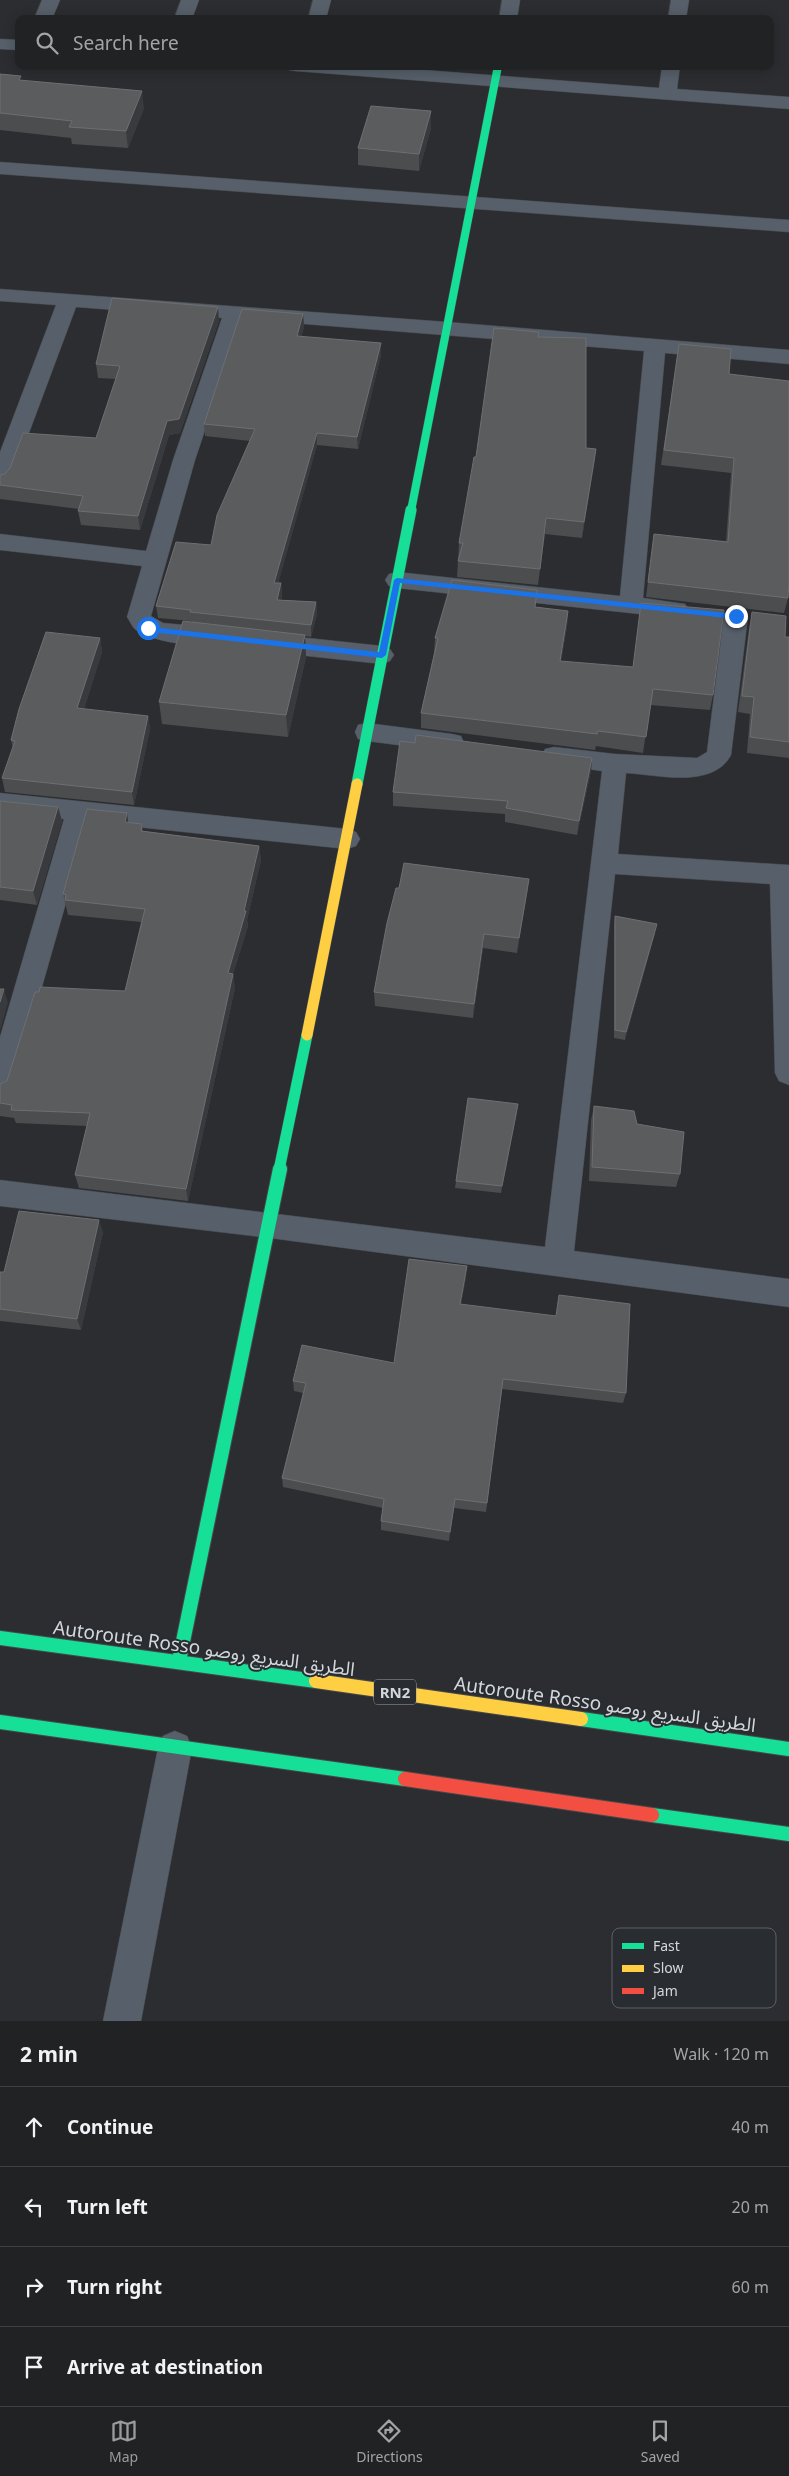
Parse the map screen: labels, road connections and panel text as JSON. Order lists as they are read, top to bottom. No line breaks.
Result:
{"streets":{"main road":["Autoroute Rosso الطريق السريع روصو","RN2"]},"legend":["Fast","Slow","Jam"],"page":{"search":"Search here","heading":["2 min","Walk · 120 m"],"list":[["Continue","40 m"],["Turn left","20 m"],["Turn right","60 m"],"Arrive at destination"],"nav":["Map","Directions","Saved"]}}
